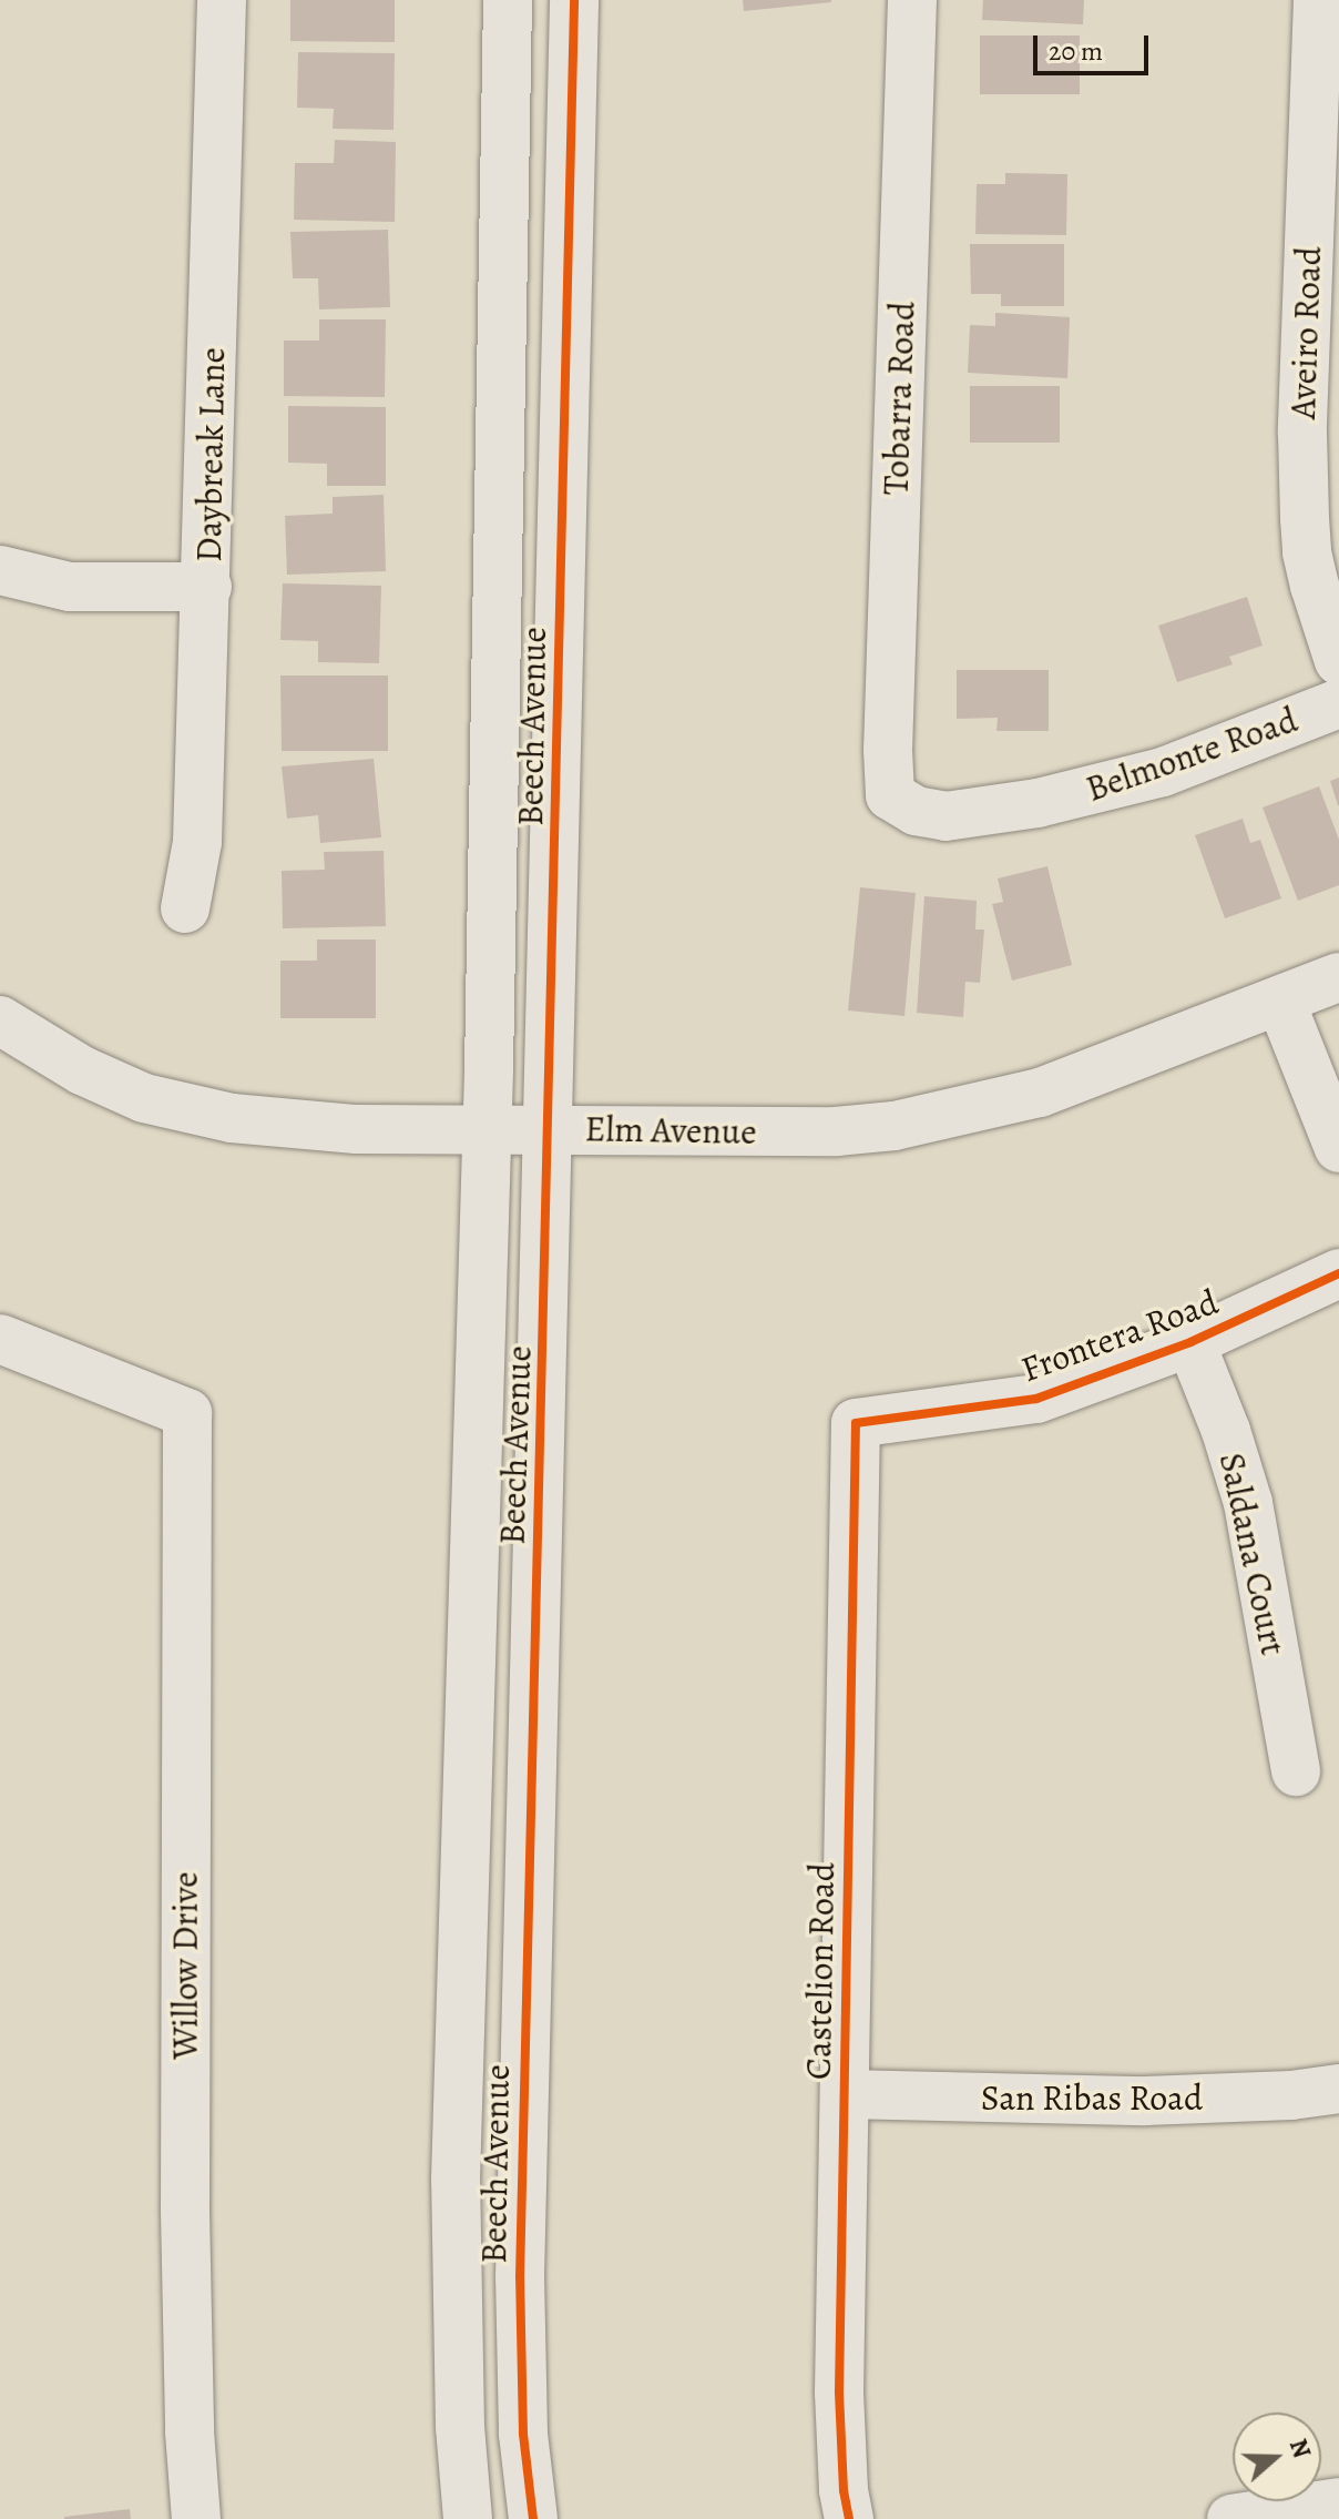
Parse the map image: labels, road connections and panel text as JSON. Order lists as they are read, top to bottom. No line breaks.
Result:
{"streets":{"street":["Aveiro Road","Tobarra Road","Daybreak Lane","Beech Avenue","Belmonte Road","Elm Avenue","Frontera Road","Saldana Court","Willow Drive","Castelion Road","San Ribas Road"]},"crossings":[["Tobarra Road","Belmonte Road"],["Beech Avenue","Elm Avenue"],["Frontera Road","Saldana Court"],["Frontera Road","Castelion Road"],["Castelion Road","San Ribas Road"]],"scale_bar":"20 m","north":"right"}
